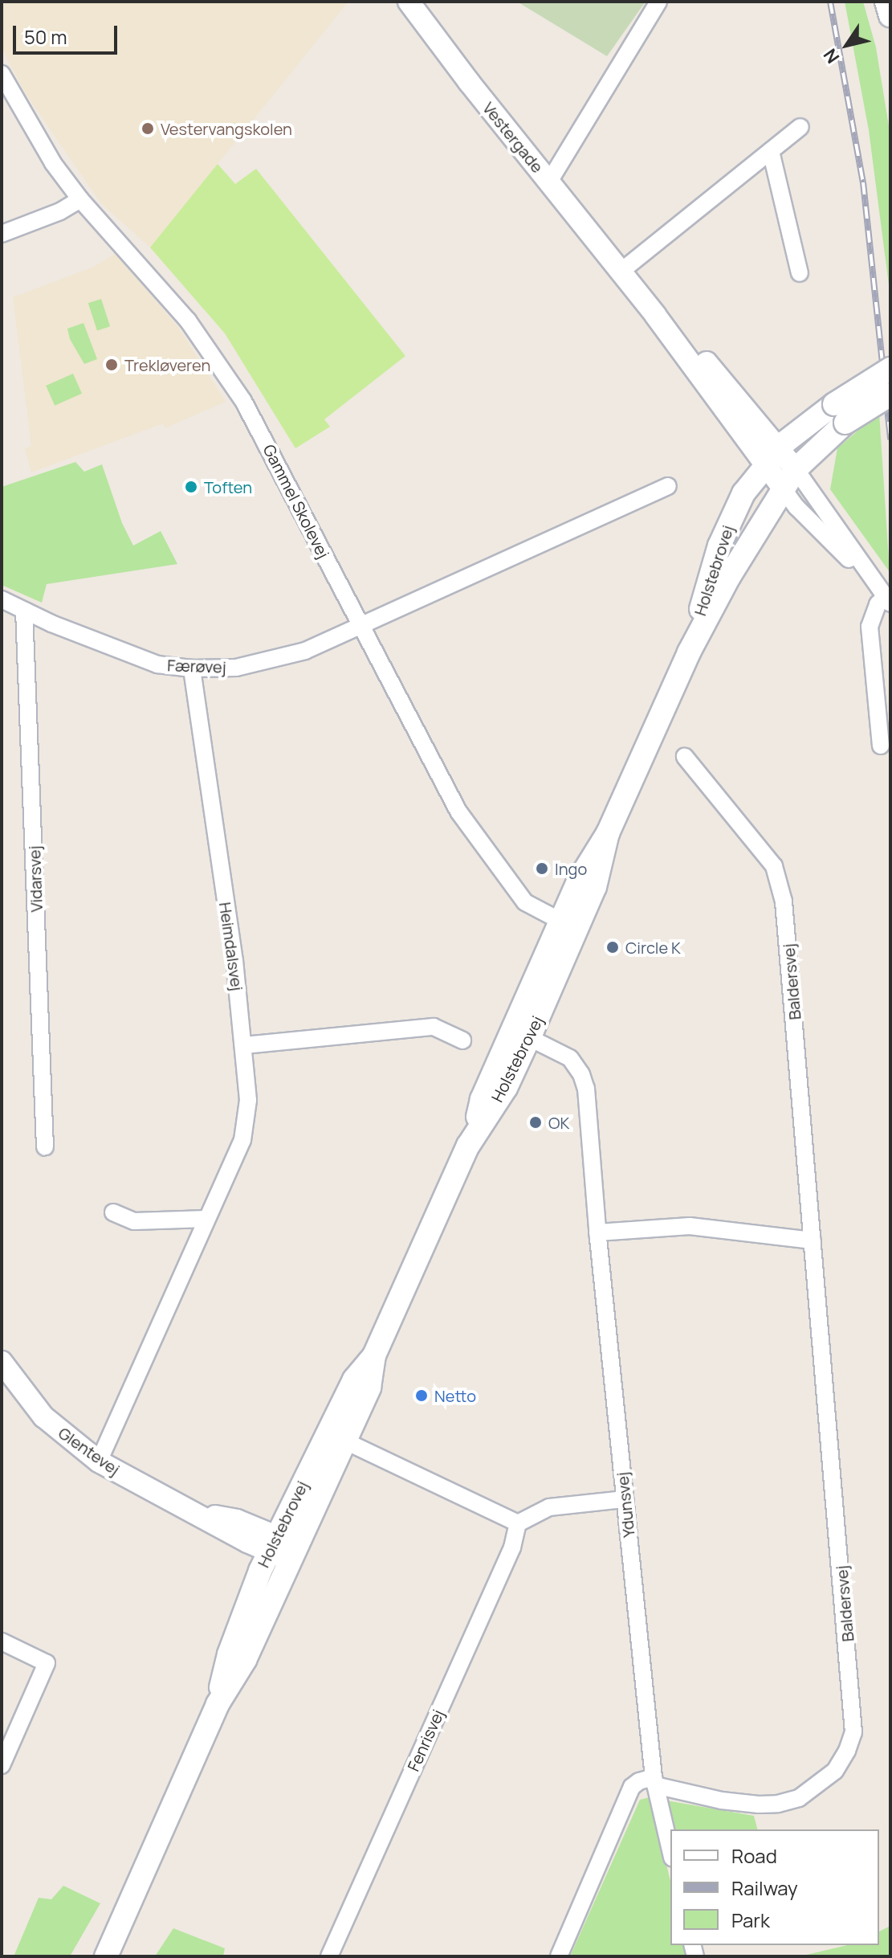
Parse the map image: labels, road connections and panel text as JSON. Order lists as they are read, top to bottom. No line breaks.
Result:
{"streets":{"main road":["Holstebrovej"],"street":["Vestergade","Gammel Skolevej","Færøvej","Vidarsvej","Heimdalsvej","Baldersvej","Glentevej","Ydunsvej","Fenrisvej"]},"crossings":[["Vestergade","Holstebrovej"],["Gammel Skolevej","Holstebrovej"],["Gammel Skolevej","Færøvej"],["Holstebrovej","Glentevej"],["Holstebrovej","Ydunsvej"],["Færøvej","Vidarsvej"],["Færøvej","Heimdalsvej"],["Heimdalsvej","Glentevej"],["Baldersvej","Ydunsvej"]],"places":["Vestervangskolen","Trekløveren","Toften","Ingo","Circle K","OK","Netto"],"legend":["Road","Railway","Park"],"scale_bar":"50 m","north":"bottom left"}
